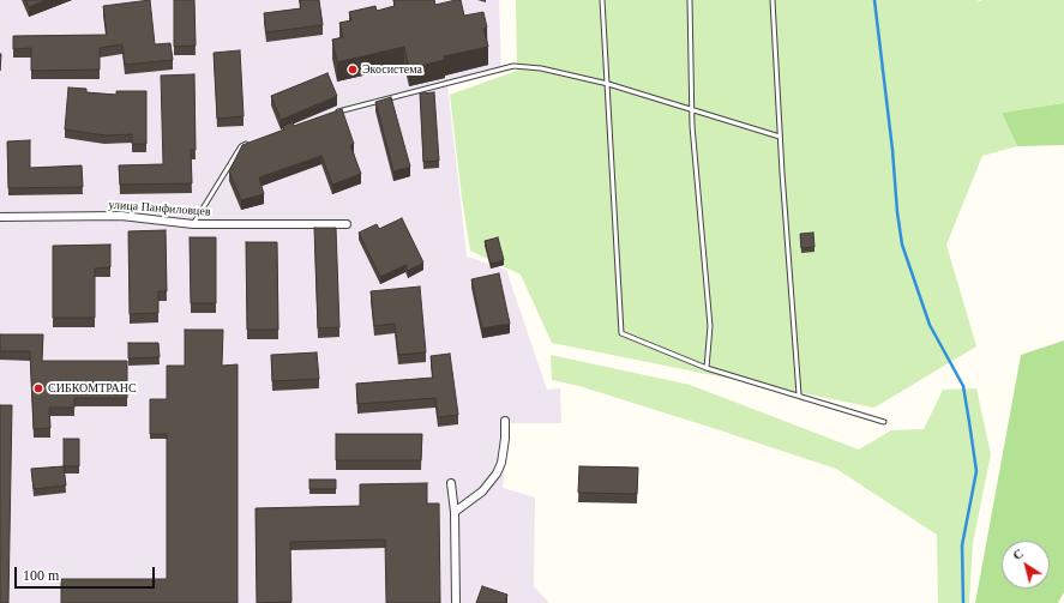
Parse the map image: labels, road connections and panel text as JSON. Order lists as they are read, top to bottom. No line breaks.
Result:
{"streets":{"street":["улица Панфиловцев"]},"places":["Экосистема","СИБКОМТРАНС"],"scale_bar":"100 m","north":"top left"}
